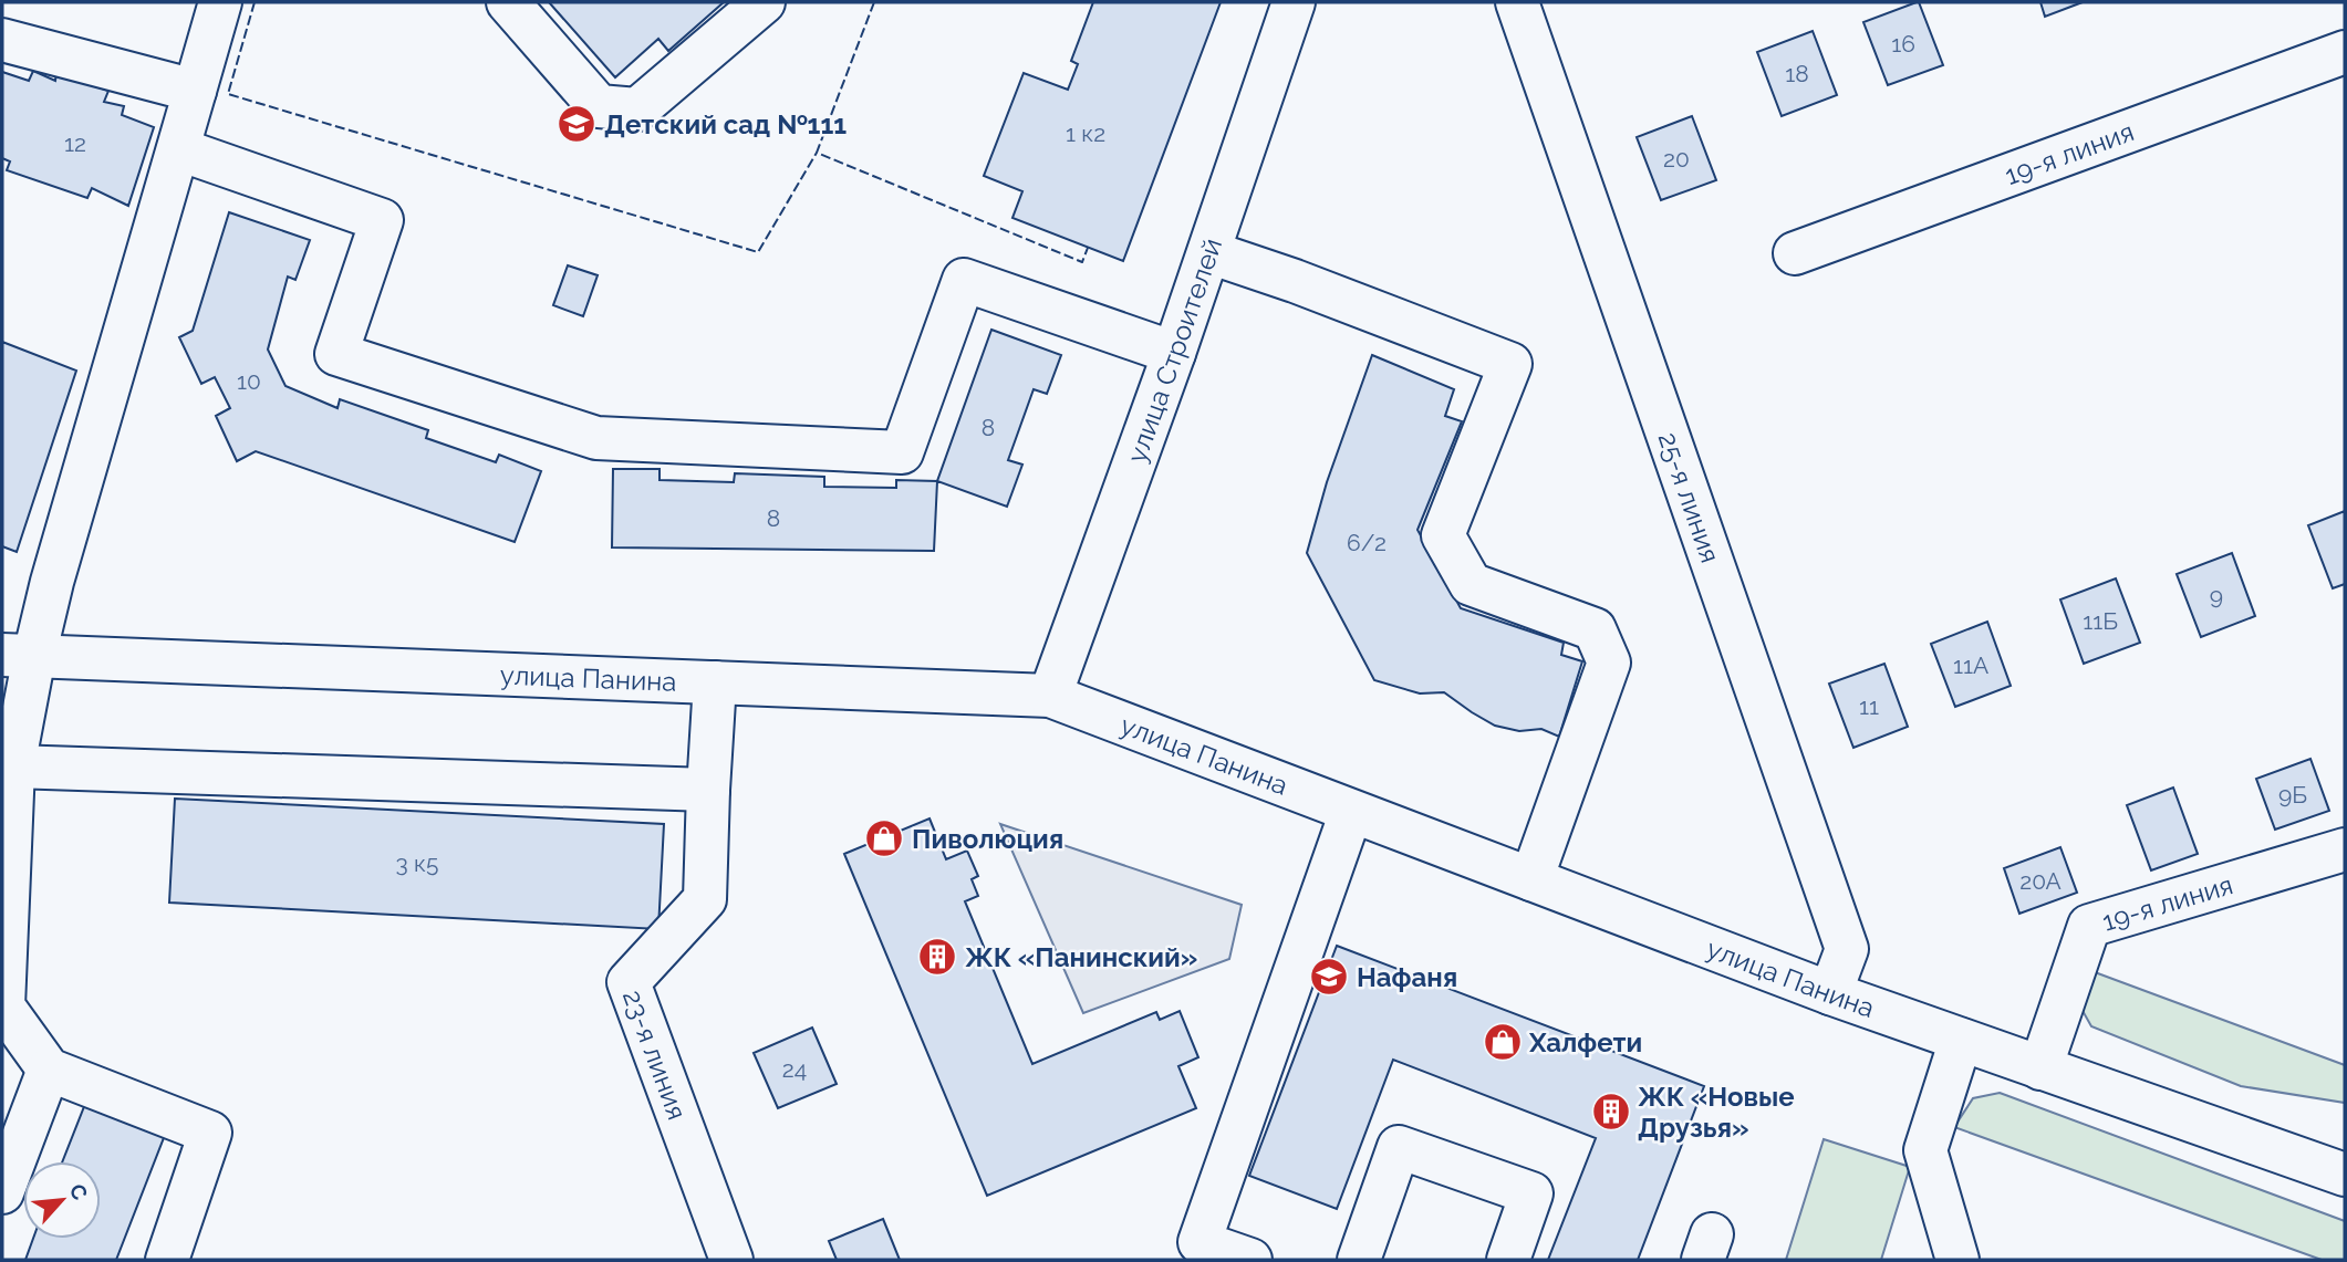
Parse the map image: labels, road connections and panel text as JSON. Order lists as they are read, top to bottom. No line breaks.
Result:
{"streets":{"street":["19-я линия","улица Строителей","25-я линия","улица Панина","23-я линия"]},"crossings":[["19-я линия","улица Панина"],["улица Строителей","улица Панина"],["25-я линия","улица Панина"],["улица Панина","23-я линия"]],"places":{"school or university":["Детский сад №111","Нафаня"],"shop":["Пиволюция","Халфети"],"building":["ЖК «Панинский»","ЖК «Новые Друзья»"]},"house_numbers":["16","18","1 к2","12","20","10","8","8","6/2","9","11Б","11А","11","9Б","3 к5","20А","24"],"north":"top right"}
